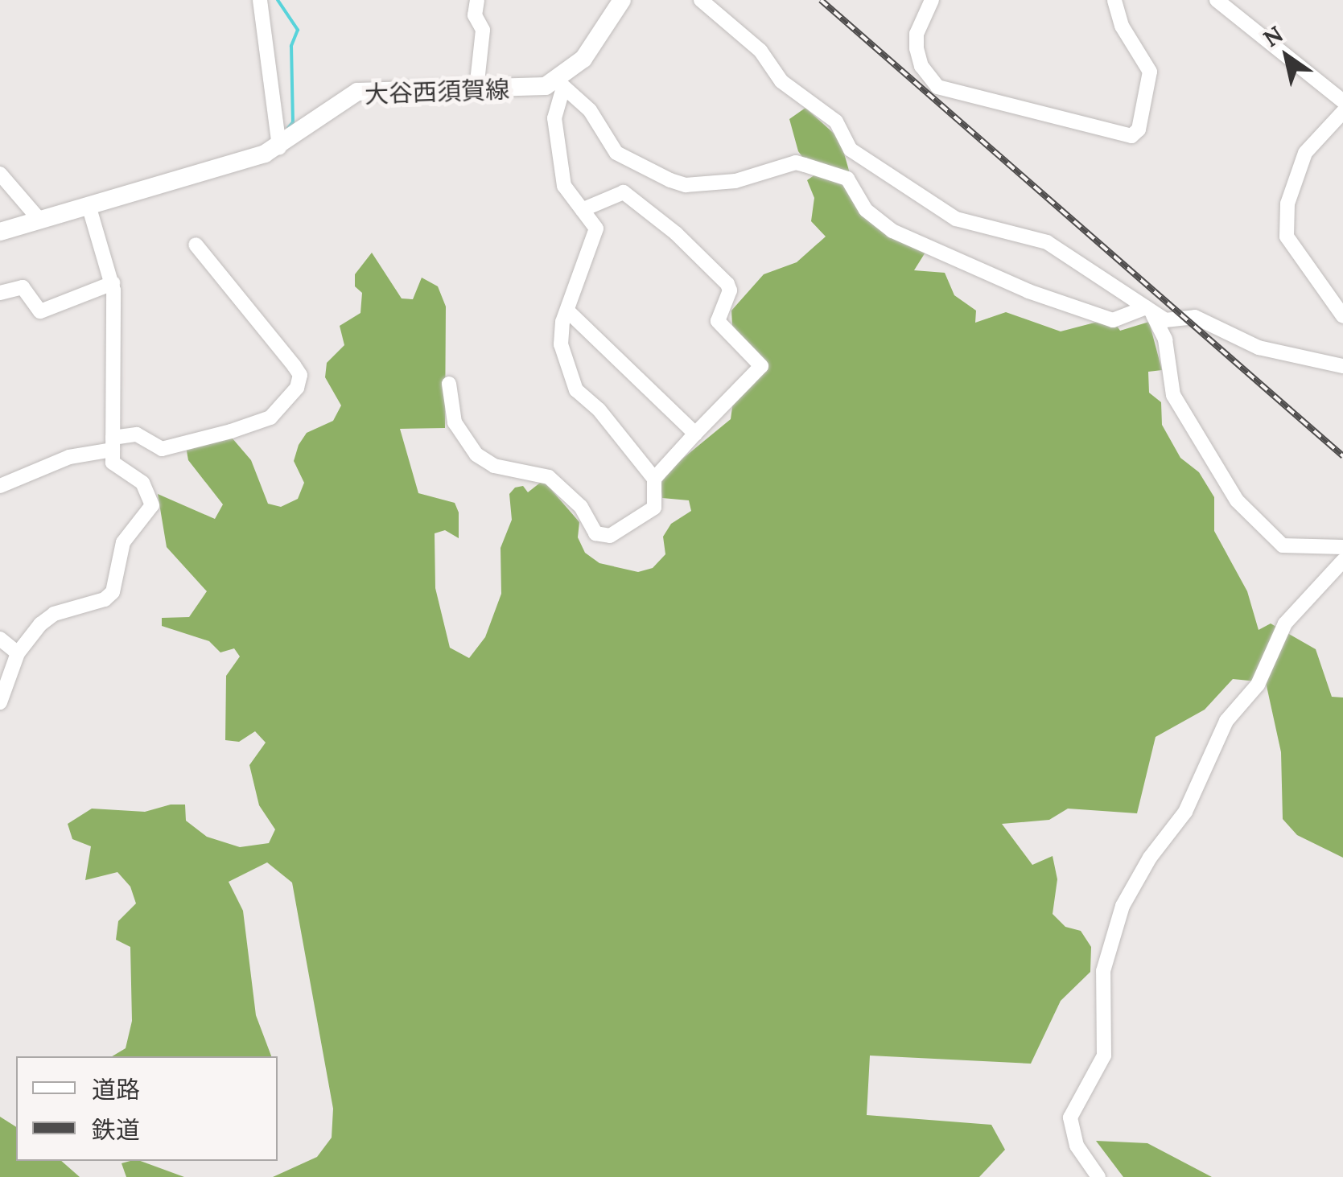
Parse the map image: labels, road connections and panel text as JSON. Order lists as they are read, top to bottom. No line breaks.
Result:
{"streets":{"main road":["大谷西須賀線"]},"legend":["道路","鉄道"],"north":"top left"}
